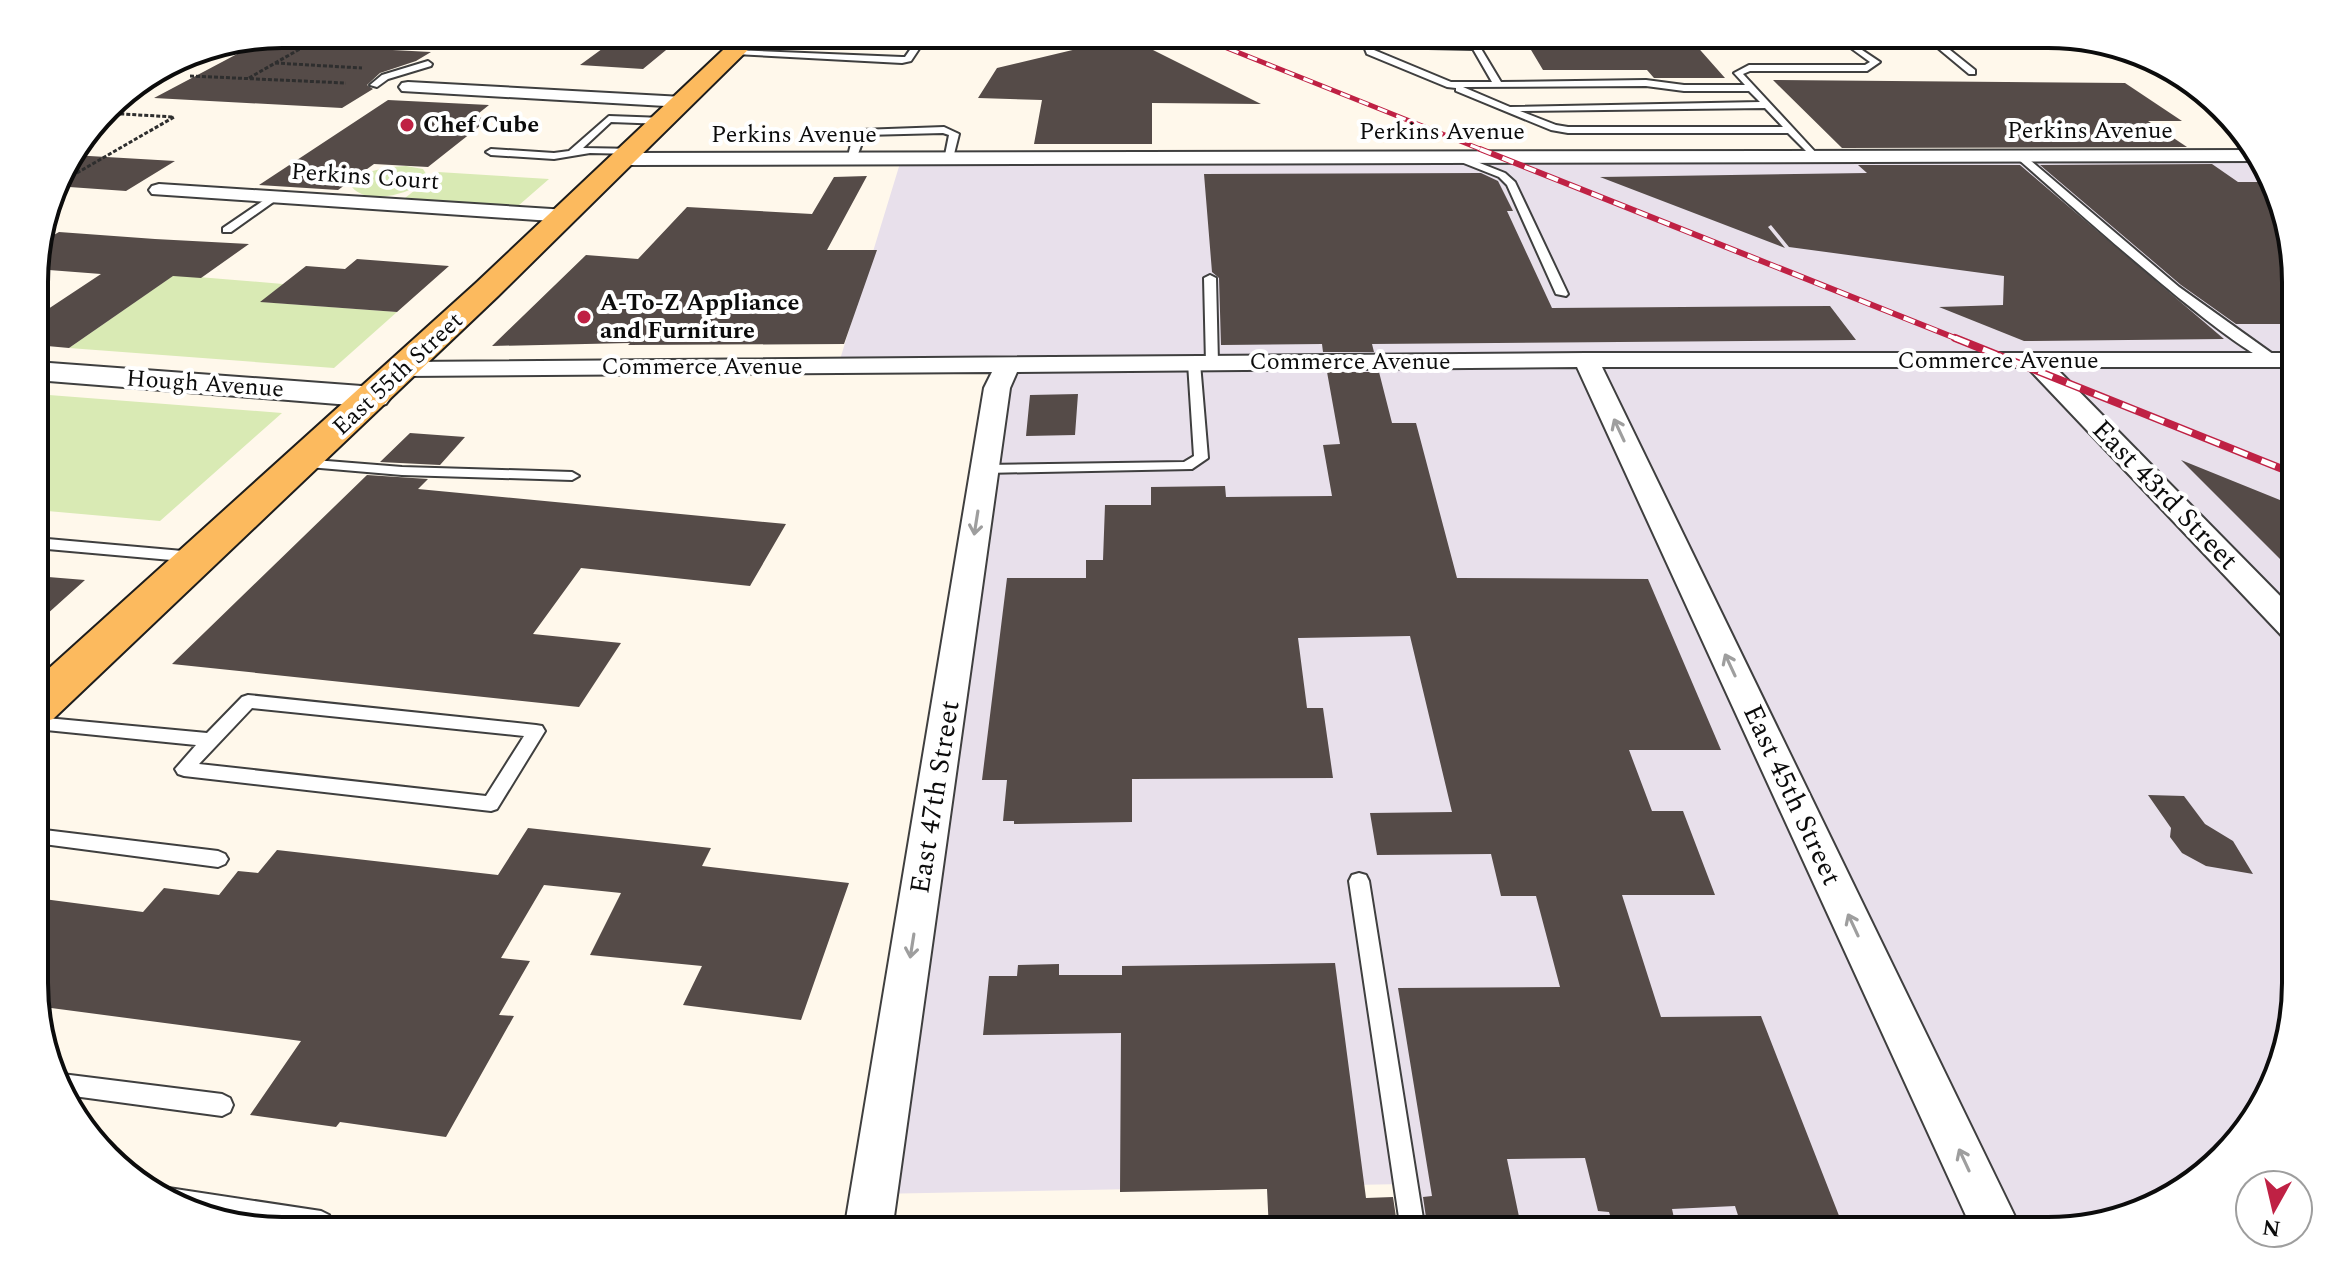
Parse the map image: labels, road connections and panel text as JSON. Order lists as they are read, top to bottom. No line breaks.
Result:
{"streets":{"main road":["East 55th Street"],"street":["Perkins Avenue","Perkins Court","Commerce Avenue","Hough Avenue","East 43rd Street","East 45th Street","East 47th Street"]},"crossings":[["Perkins Avenue","East 55th Street"],["Perkins Court","East 55th Street"],["Commerce Avenue","East 55th Street"],["Commerce Avenue","East 43rd Street"],["Commerce Avenue","East 45th Street"],["Commerce Avenue","East 47th Street"],["East 55th Street","Hough Avenue"]],"one_way":["East 45th Street","East 47th Street"],"places":["Chef Cube","A-To-Z Appliance and Furniture"],"north":"bottom"}
